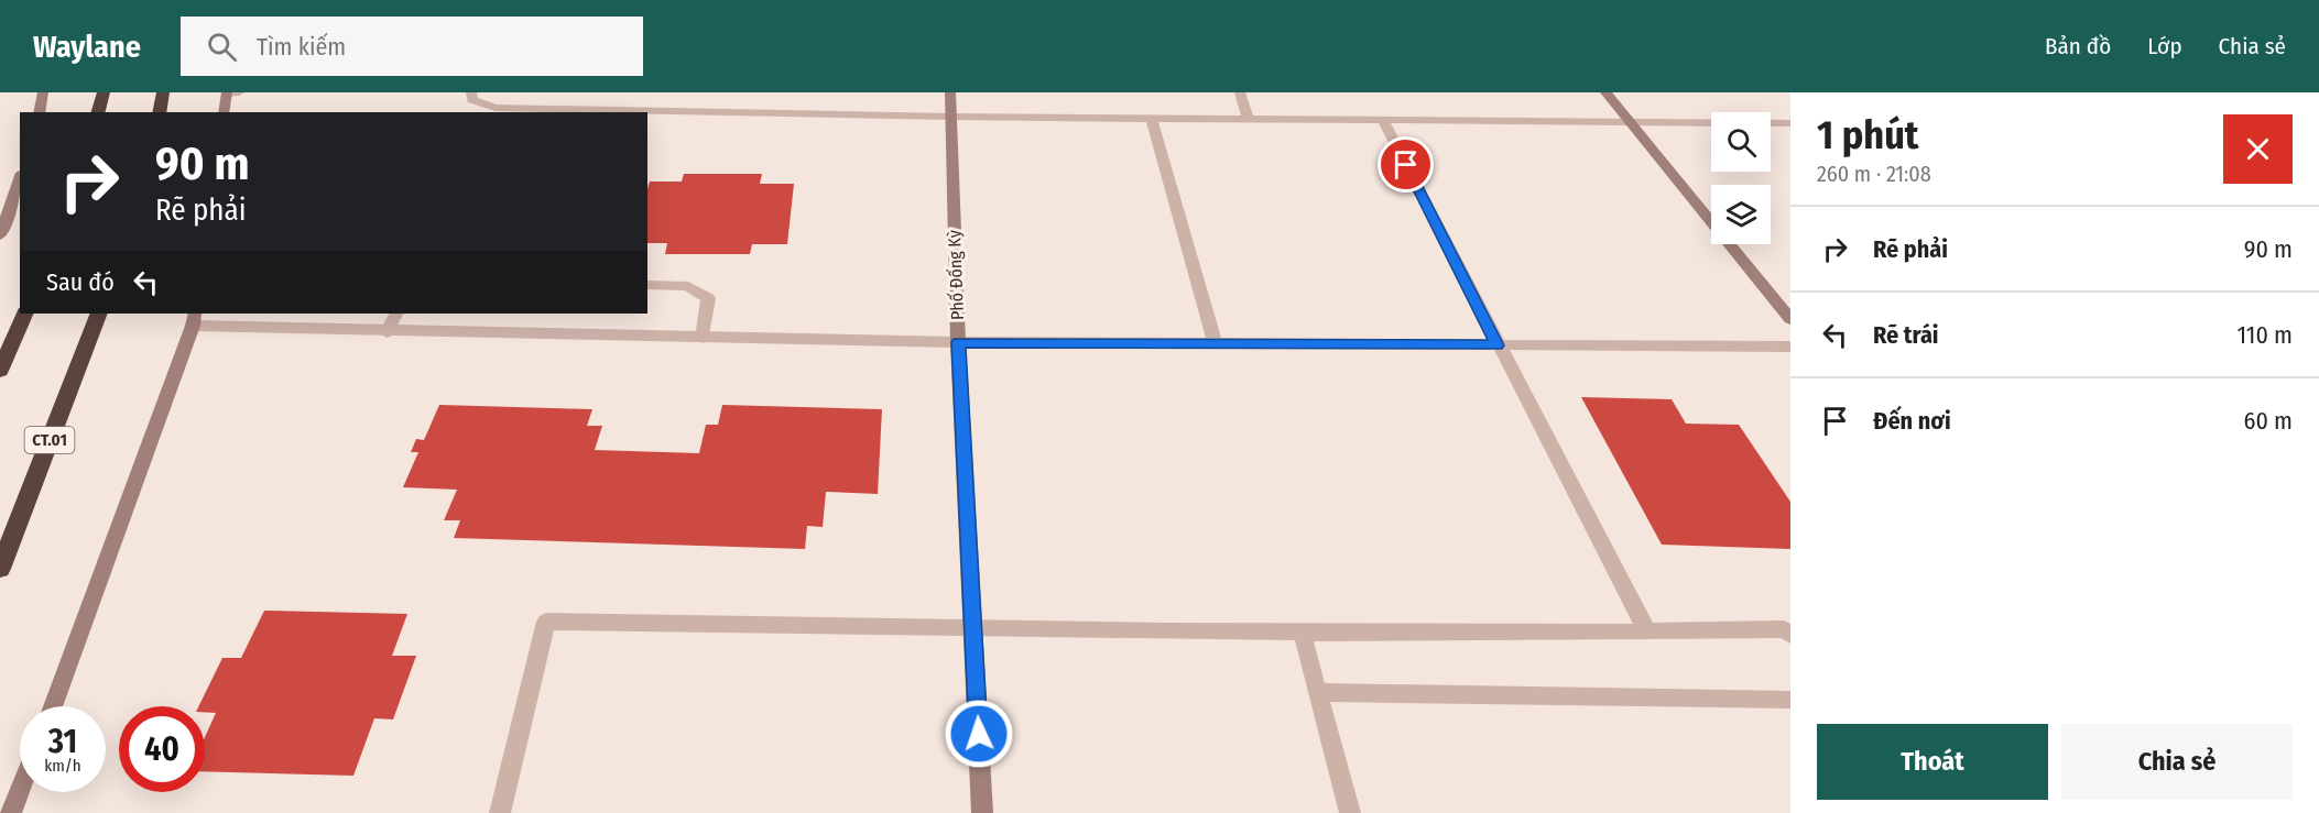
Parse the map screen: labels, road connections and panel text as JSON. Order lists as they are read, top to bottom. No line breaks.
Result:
{"streets":{"highway":["CT.01"],"street":["Phố Đống Kỳ"]},"page":{"header":"Waylane","search":"Tìm kiếm","nav":["Bản đồ","Lớp","Chia sẻ"],"heading":["1 phút","260 m · 21:08"],"turn":["90 m","Rẽ phải"],"list":[{"name":"Rẽ phải","value":"90 m"},{"name":"Rẽ trái","value":"110 m"},{"name":"Đến nơi","value":"60 m"}],"then":"Sau đó","speed":"31 km/h","limit":"40","buttons":["Thoát","Chia sẻ"]}}
